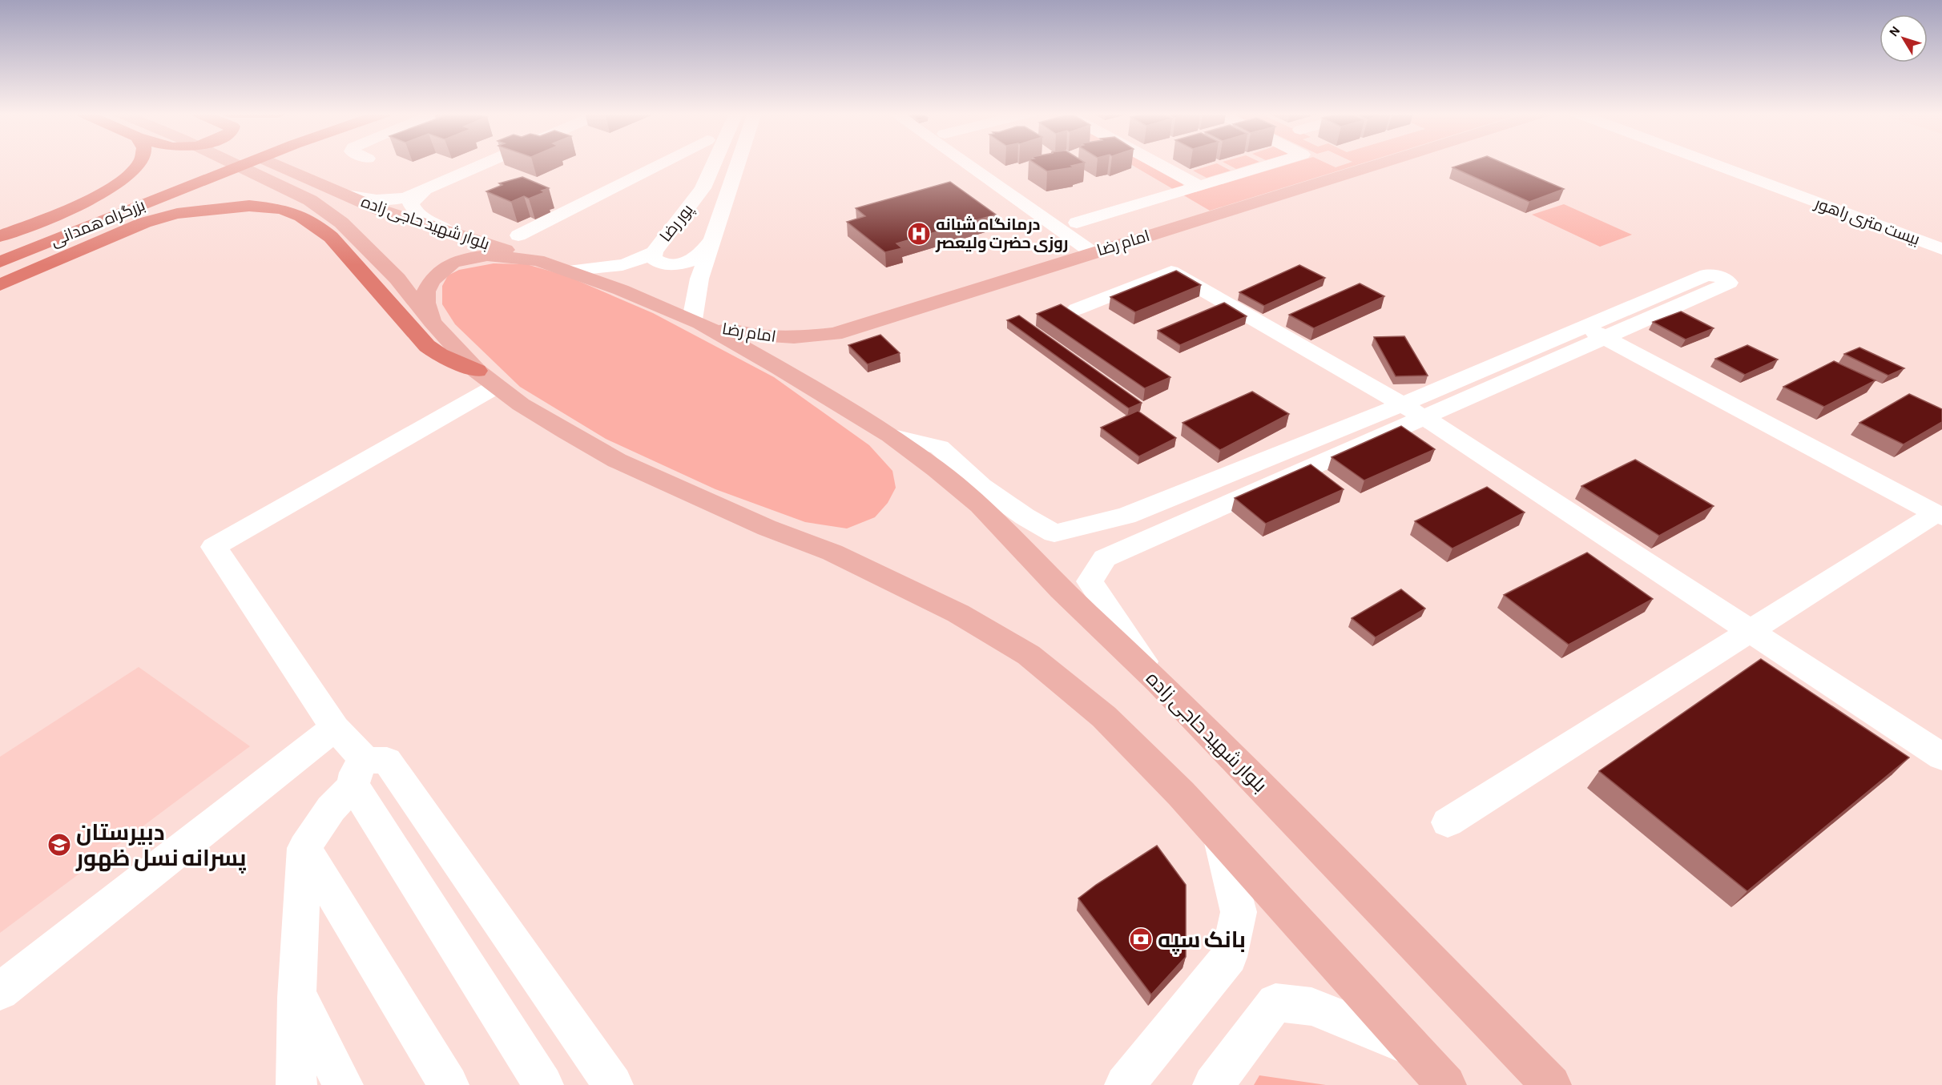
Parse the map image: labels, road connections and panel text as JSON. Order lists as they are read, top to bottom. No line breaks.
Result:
{"streets":{"highway":["بزرگراه همدانی"],"main road":["بلوار شهید حاجی زاده","امام رضا"],"street":["بیست متری راهور","پور رضا"]},"crossings":[["بلوار شهید حاجی زاده","پور رضا"],["بلوار شهید حاجی زاده","امام رضا"],["پور رضا","امام رضا"]],"places":{"hospital":["درمانگاه شبانه روزی حضرت ولیعصر"],"school or university":["دبیرستان پسرانه نسل ظهور"],"bank":["بانک سپه"]},"north":"top left"}
